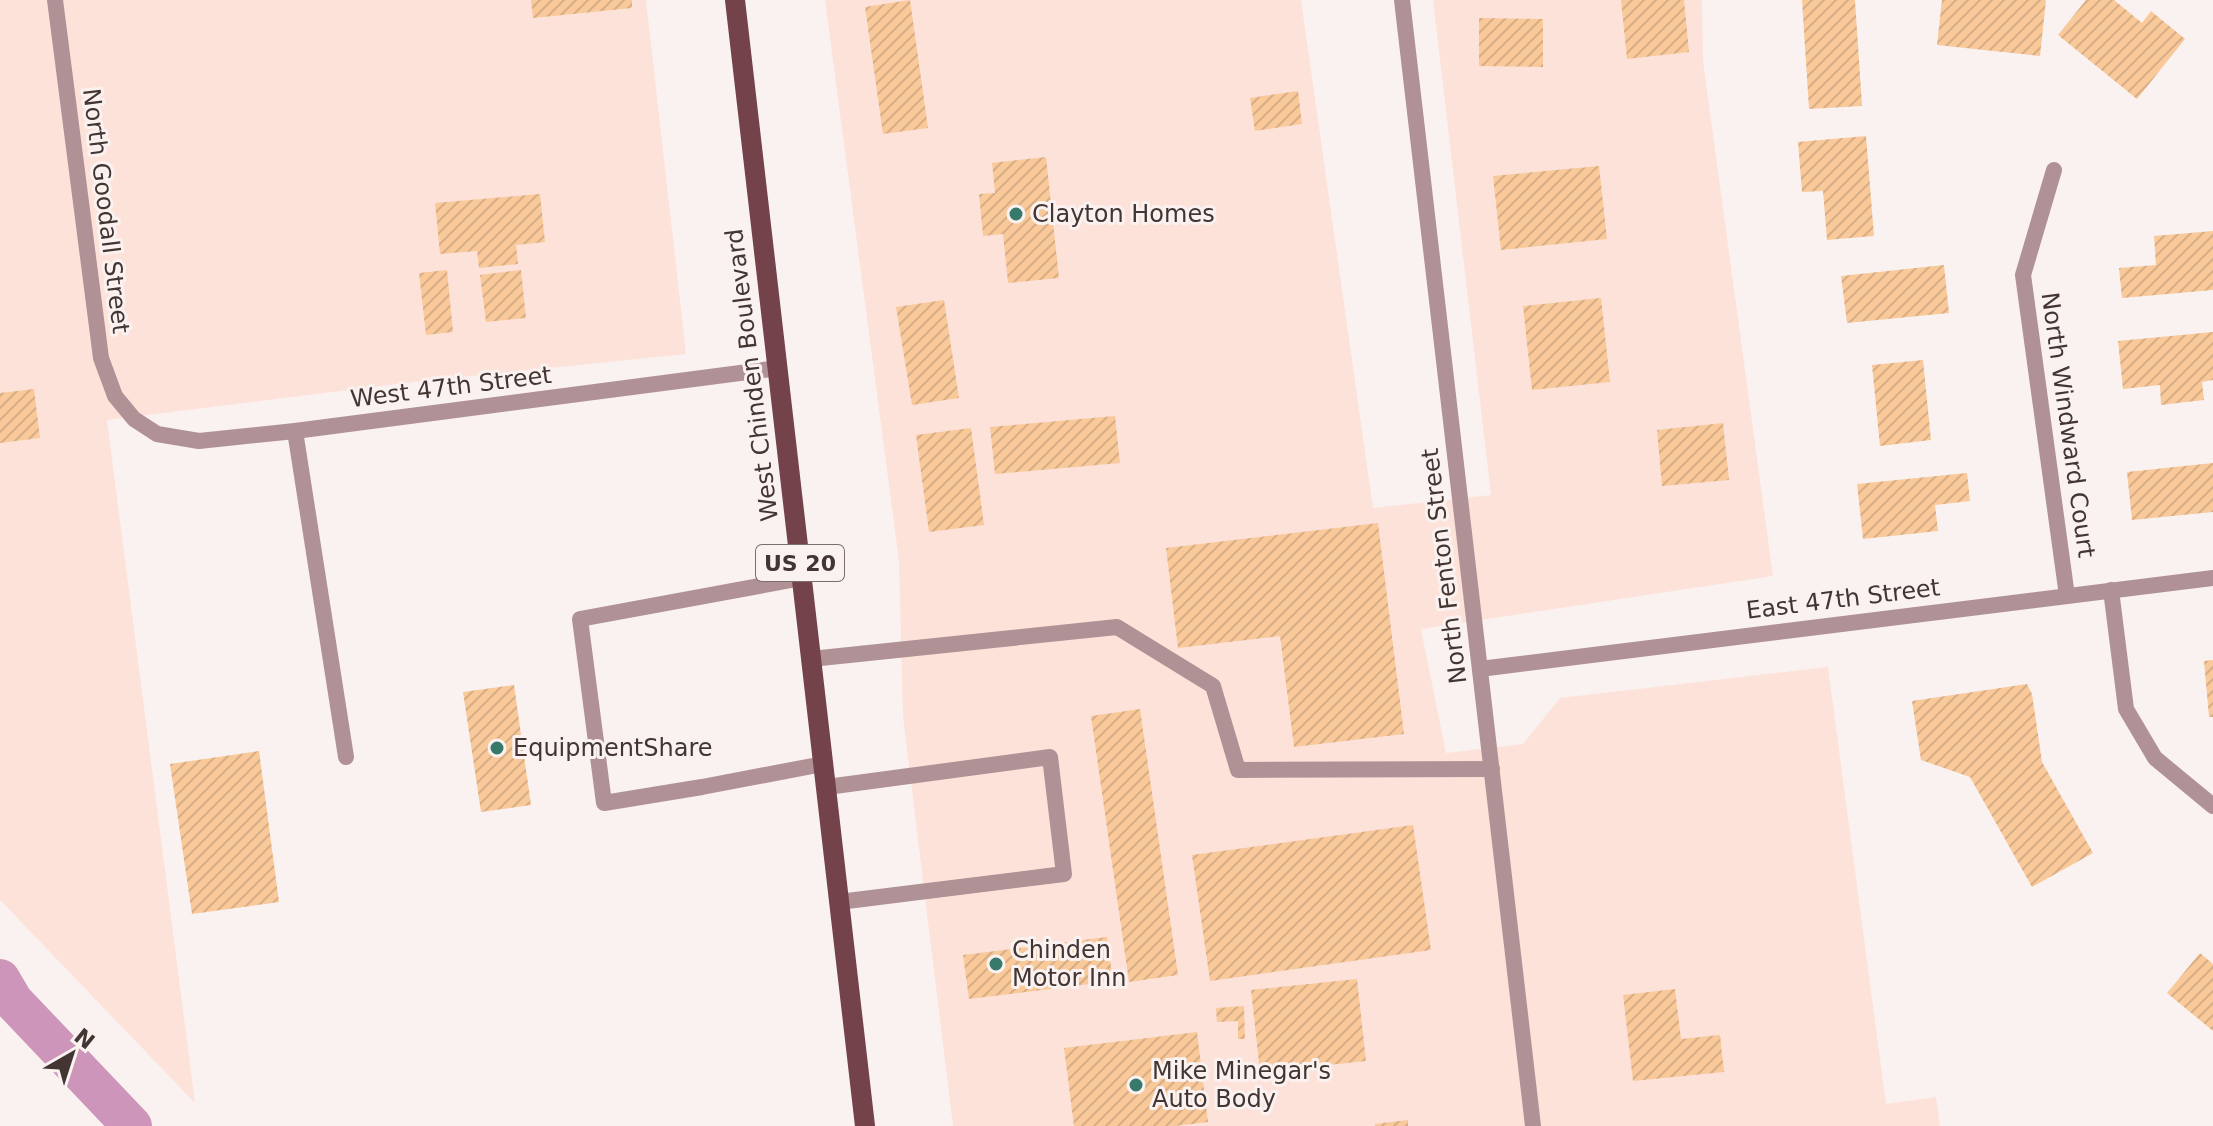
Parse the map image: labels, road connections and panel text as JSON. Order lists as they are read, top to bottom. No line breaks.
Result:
{"streets":{"main road":["West Chinden Boulevard","US 20"],"street":["North Goodall Street","West 47th Street","North Windward Court","North Fenton Street","East 47th Street"]},"crossings":[["North Goodall Street","West 47th Street"],["West Chinden Boulevard","West 47th Street"],["North Windward Court","East 47th Street"],["North Fenton Street","East 47th Street"]],"places":["Clayton Homes","EquipmentShare","Chinden Motor Inn","Mike Minegar's Auto Body"],"north":"top right"}
